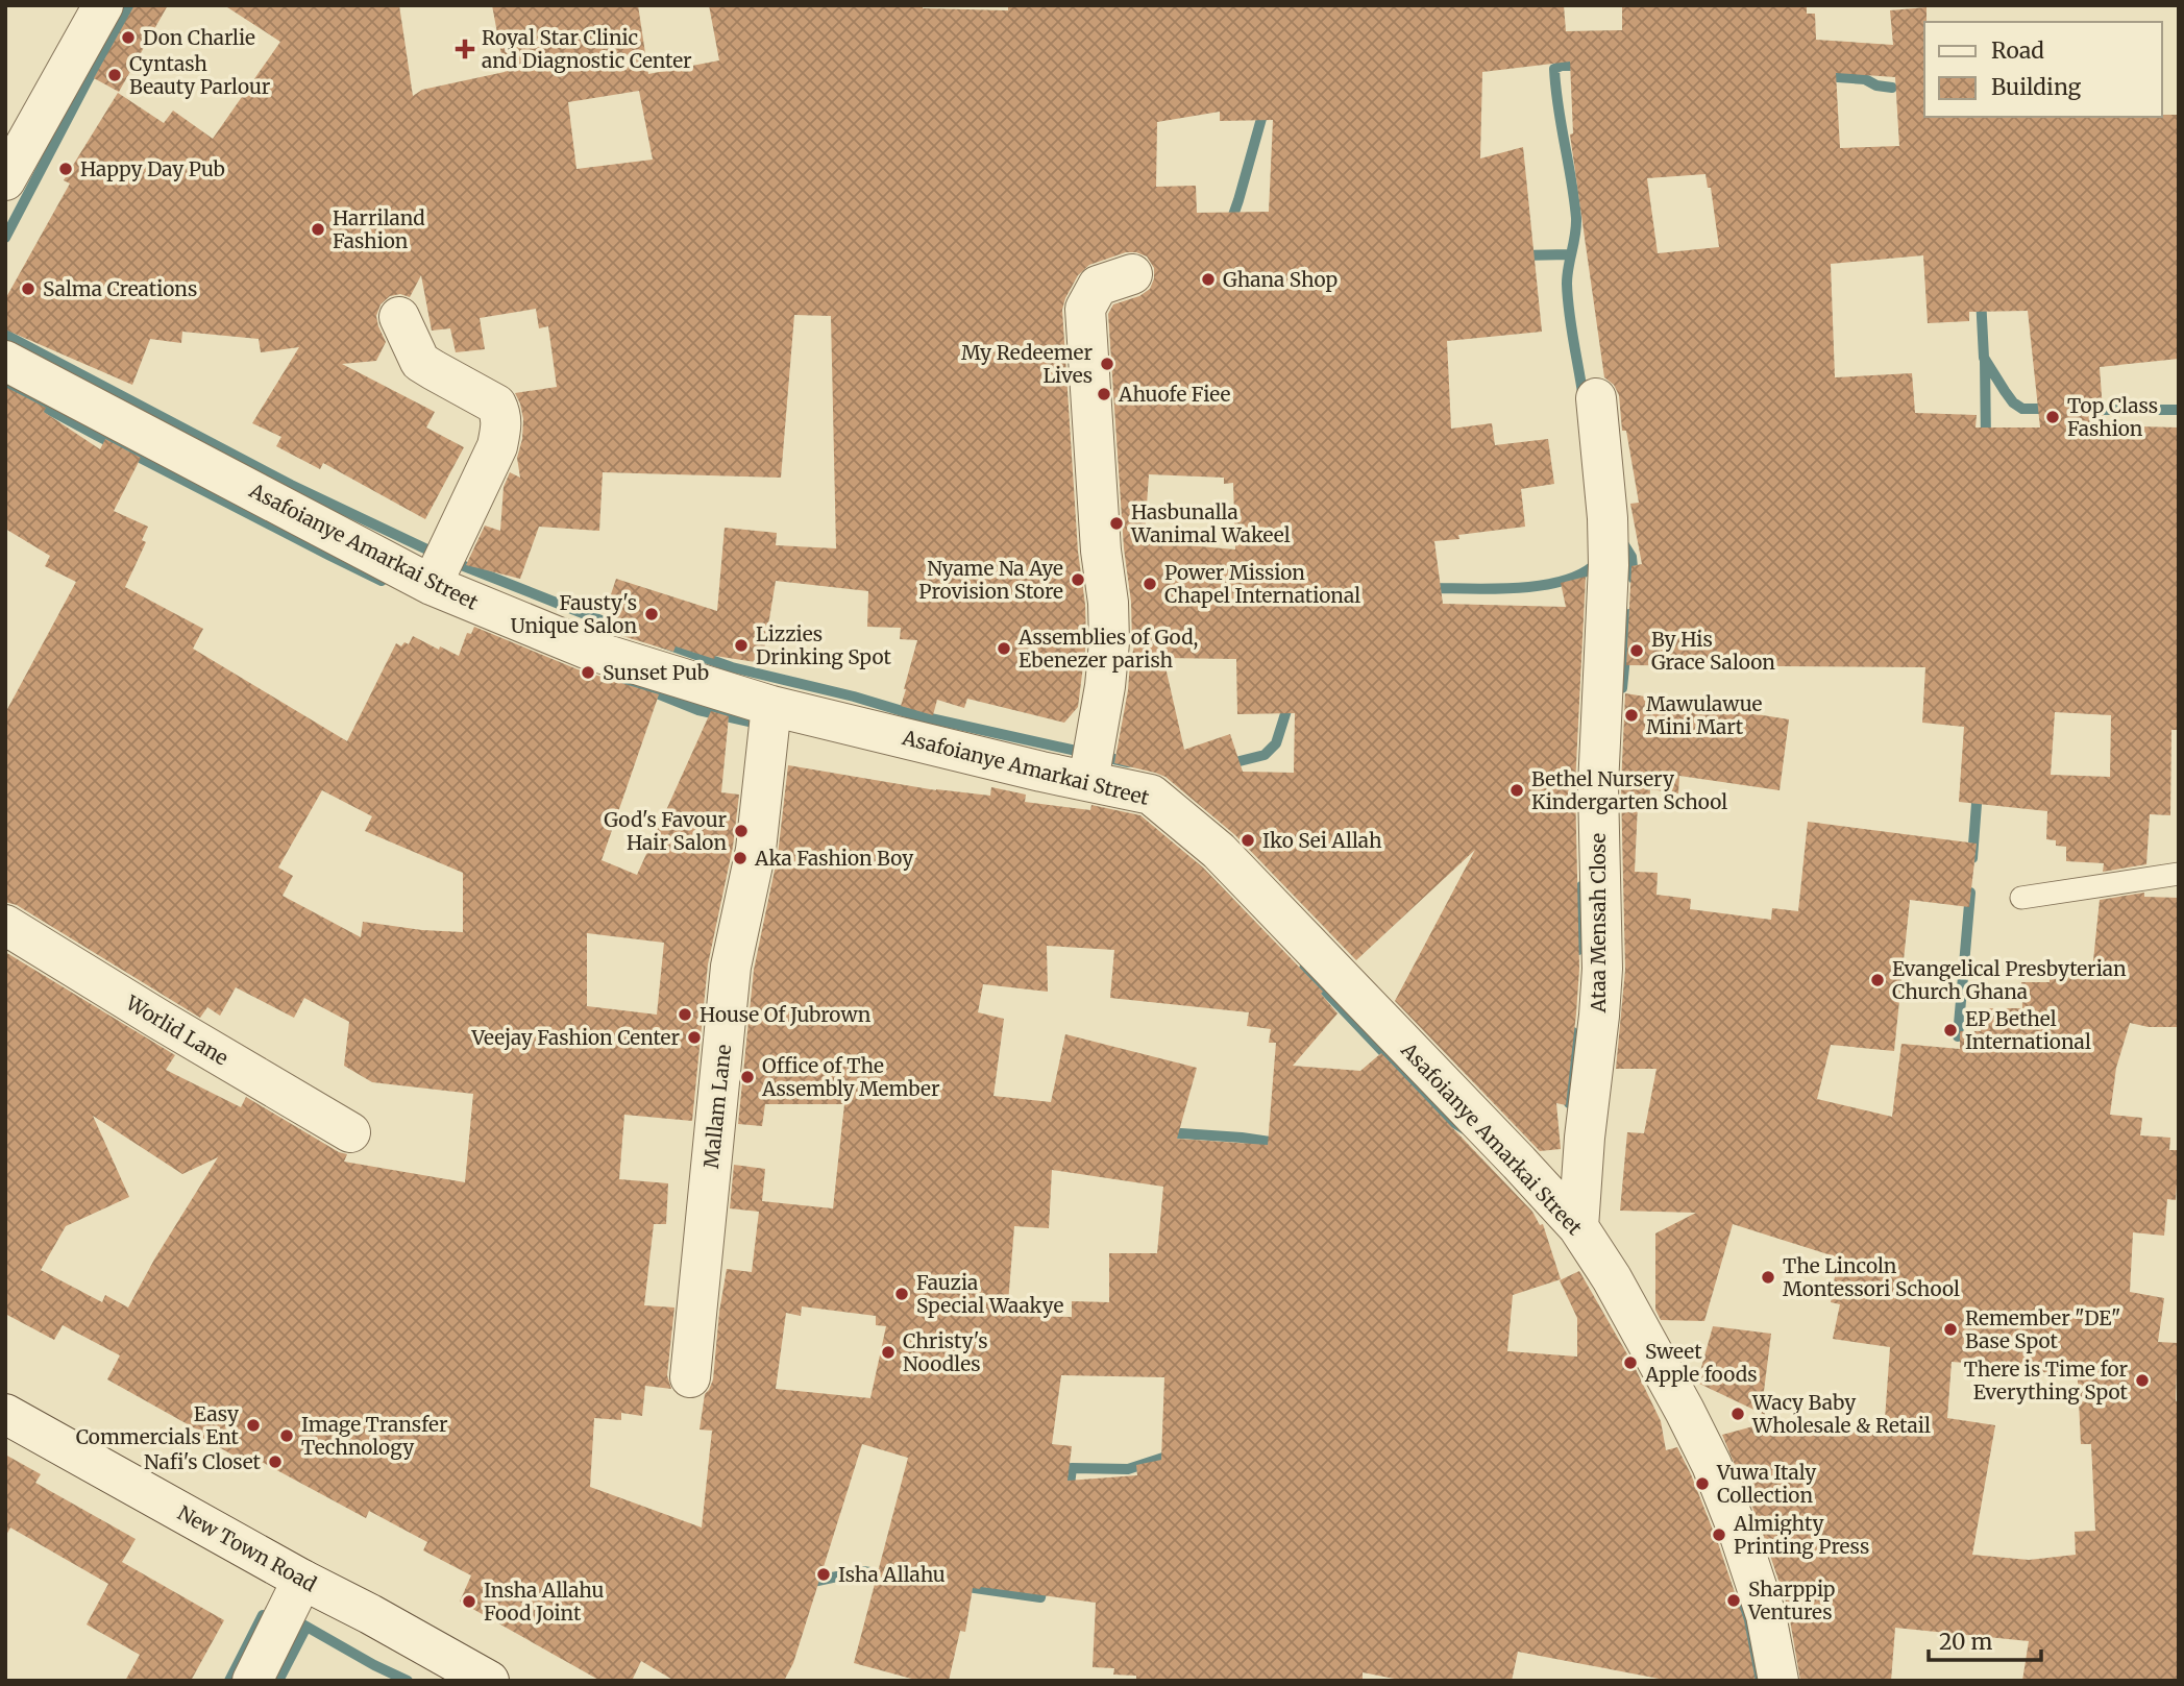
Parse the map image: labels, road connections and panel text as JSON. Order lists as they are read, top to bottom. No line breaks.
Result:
{"streets":{"street":["Asafoianye Amarkai Street","Ataa Mensah Close","Worlid Lane","Mallam Lane","New Town Road"]},"crossings":[["Asafoianye Amarkai Street","Ataa Mensah Close"],["Asafoianye Amarkai Street","Mallam Lane"]],"places":{"other":["Don Charlie","Cyntash Beauty Parlour","Happy Day Pub","Harriland Fashion","Ghana Shop","Salma Creations","My Redeemer Lives","Ahuofe Fiee","Top Class Fashion","Hasbunalla Wanimal Wakeel","Nyame Na Aye Provision Store","Power Mission Chapel International","Fausty's Unique Salon","Lizzies Drinking Spot","Assemblies of God, Ebenezer parish","By His Grace Saloon","Sunset Pub","Mawulawue Mini Mart","Bethel Nursery Kindergarten School","God's Favour Hair Salon","Iko Sei Allah","Aka Fashion Boy","Evangelical Presbyterian Church Ghana","House Of Jubrown","EP Bethel International","Veejay Fashion Center","Office of The Assembly Member","The Lincoln Montessori School","Fauzia Special Waakye","Remember \"DE\" Base Spot","Christy's Noodles","Sweet Apple foods","There is Time for Everything Spot","Wacy Baby Wholesale & Retail","Easy Commercials Ent","Image Transfer Technology","Nafi's Closet","Vuwa Italy Collection","Almighty Printing Press","Isha Allahu","Sharppip Ventures","Insha Allahu Food Joint"],"health":["Royal Star Clinic and Diagnostic Center"]},"legend":["Road","Building"],"scale_bar":"20 m"}
